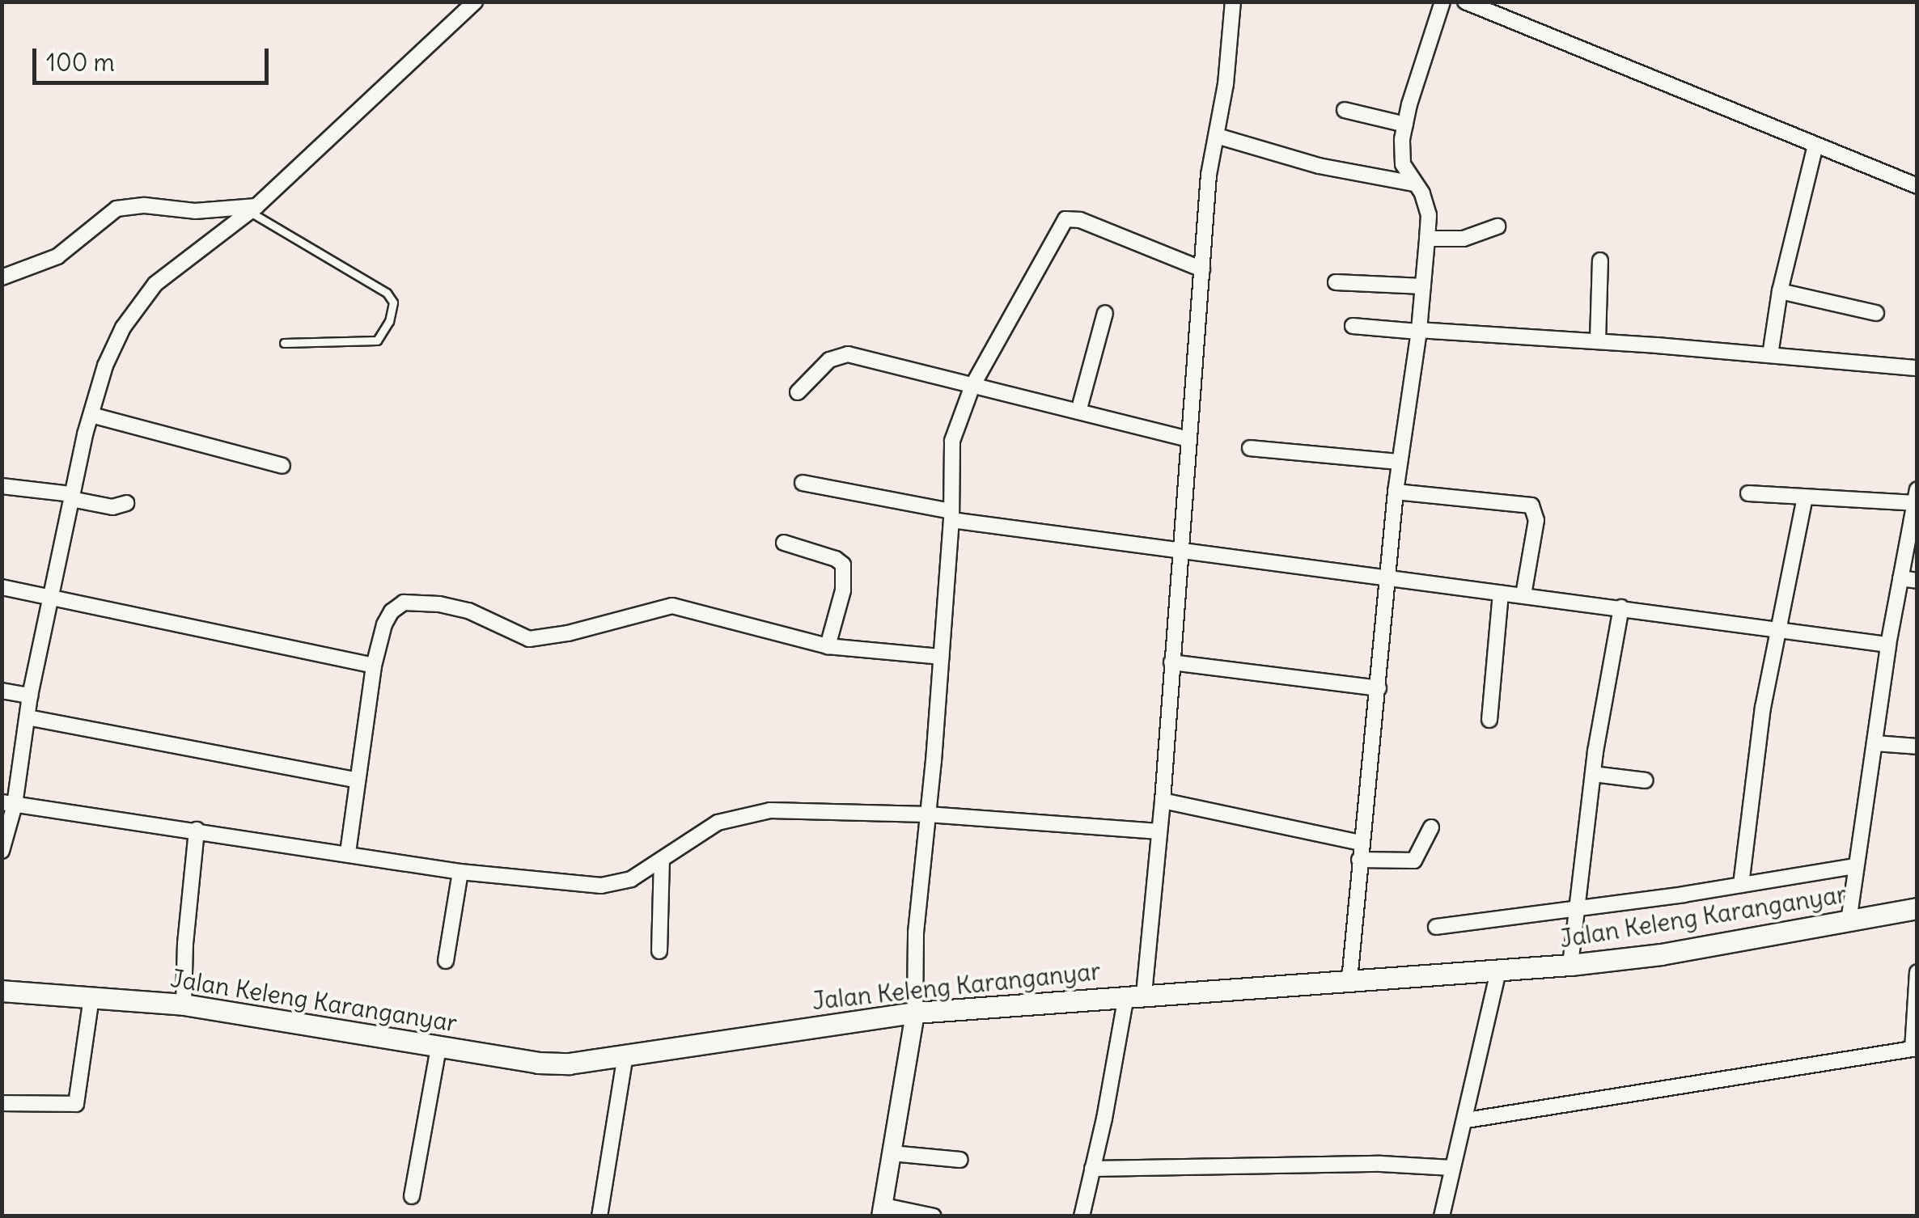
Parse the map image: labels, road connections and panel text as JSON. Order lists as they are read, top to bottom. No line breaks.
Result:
{"streets":{"main road":["Jalan Keleng Karanganyar"]},"scale_bar":"100 m"}
